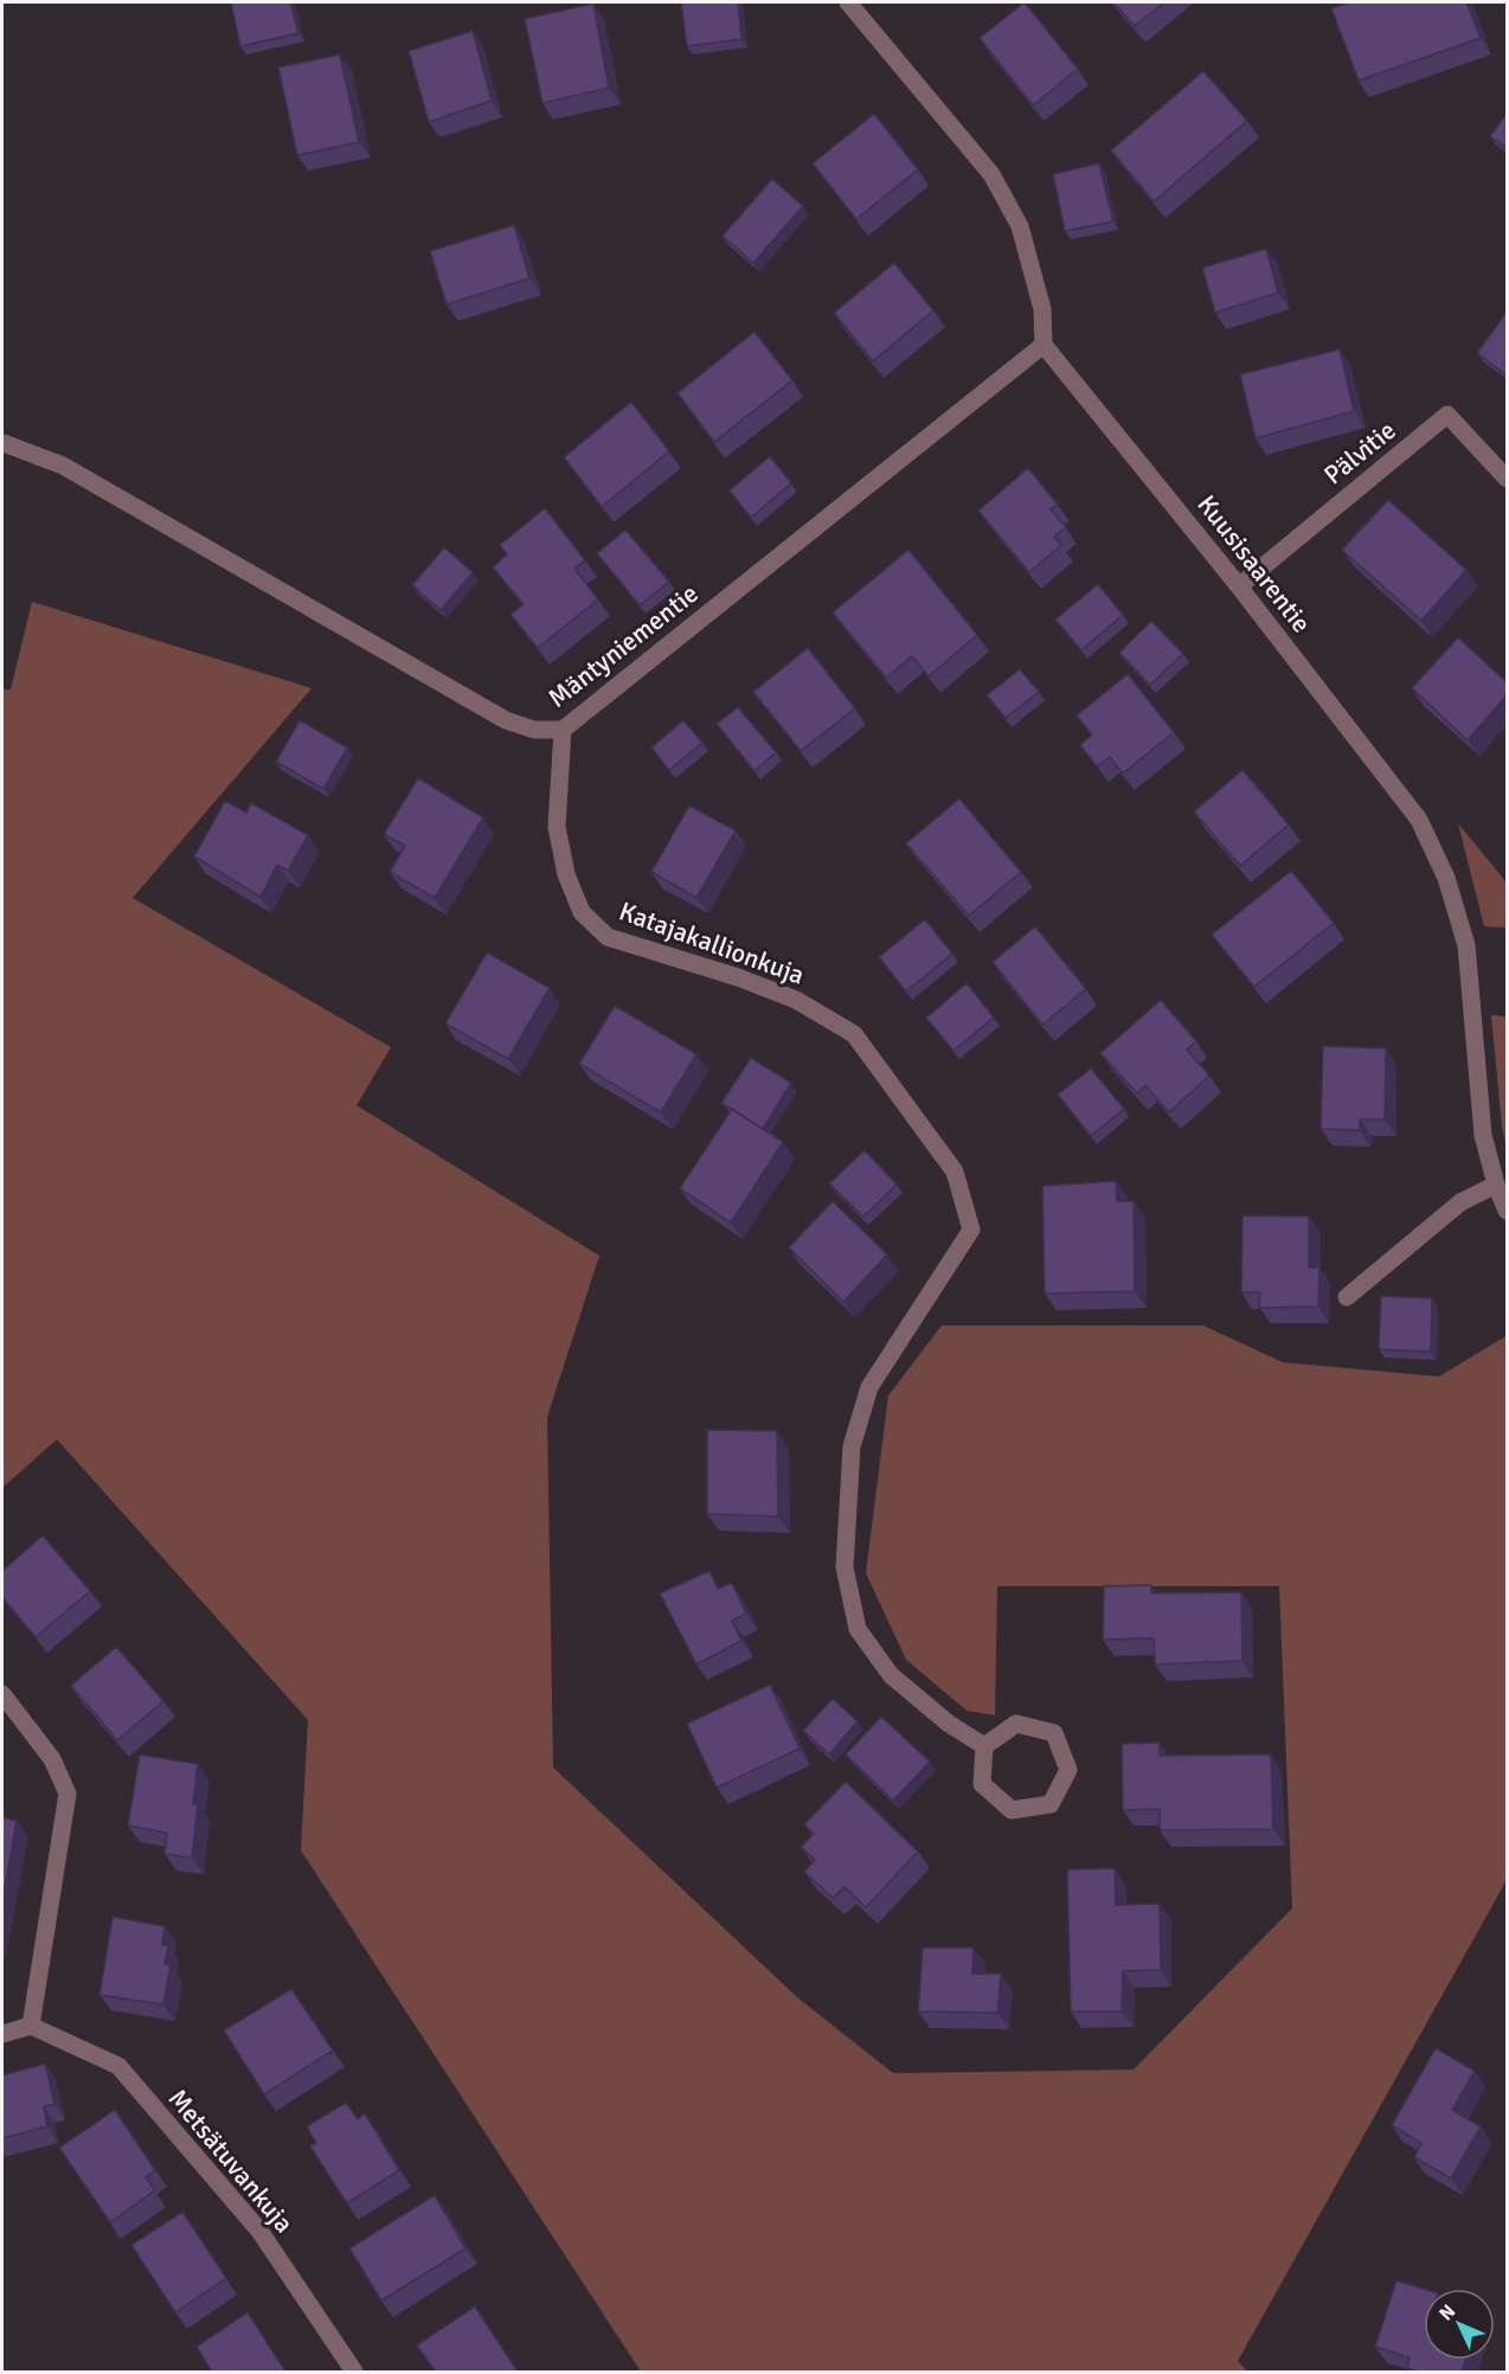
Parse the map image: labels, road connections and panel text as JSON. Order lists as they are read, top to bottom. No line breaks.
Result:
{"streets":{"street":["Pälvitie","Kuusisaarentie","Mäntyniementie","Katajakallionkuja","Metsätuvankuja"]},"crossings":[["Pälvitie","Kuusisaarentie"],["Kuusisaarentie","Mäntyniementie"],["Mäntyniementie","Katajakallionkuja"]],"north":"top left"}
